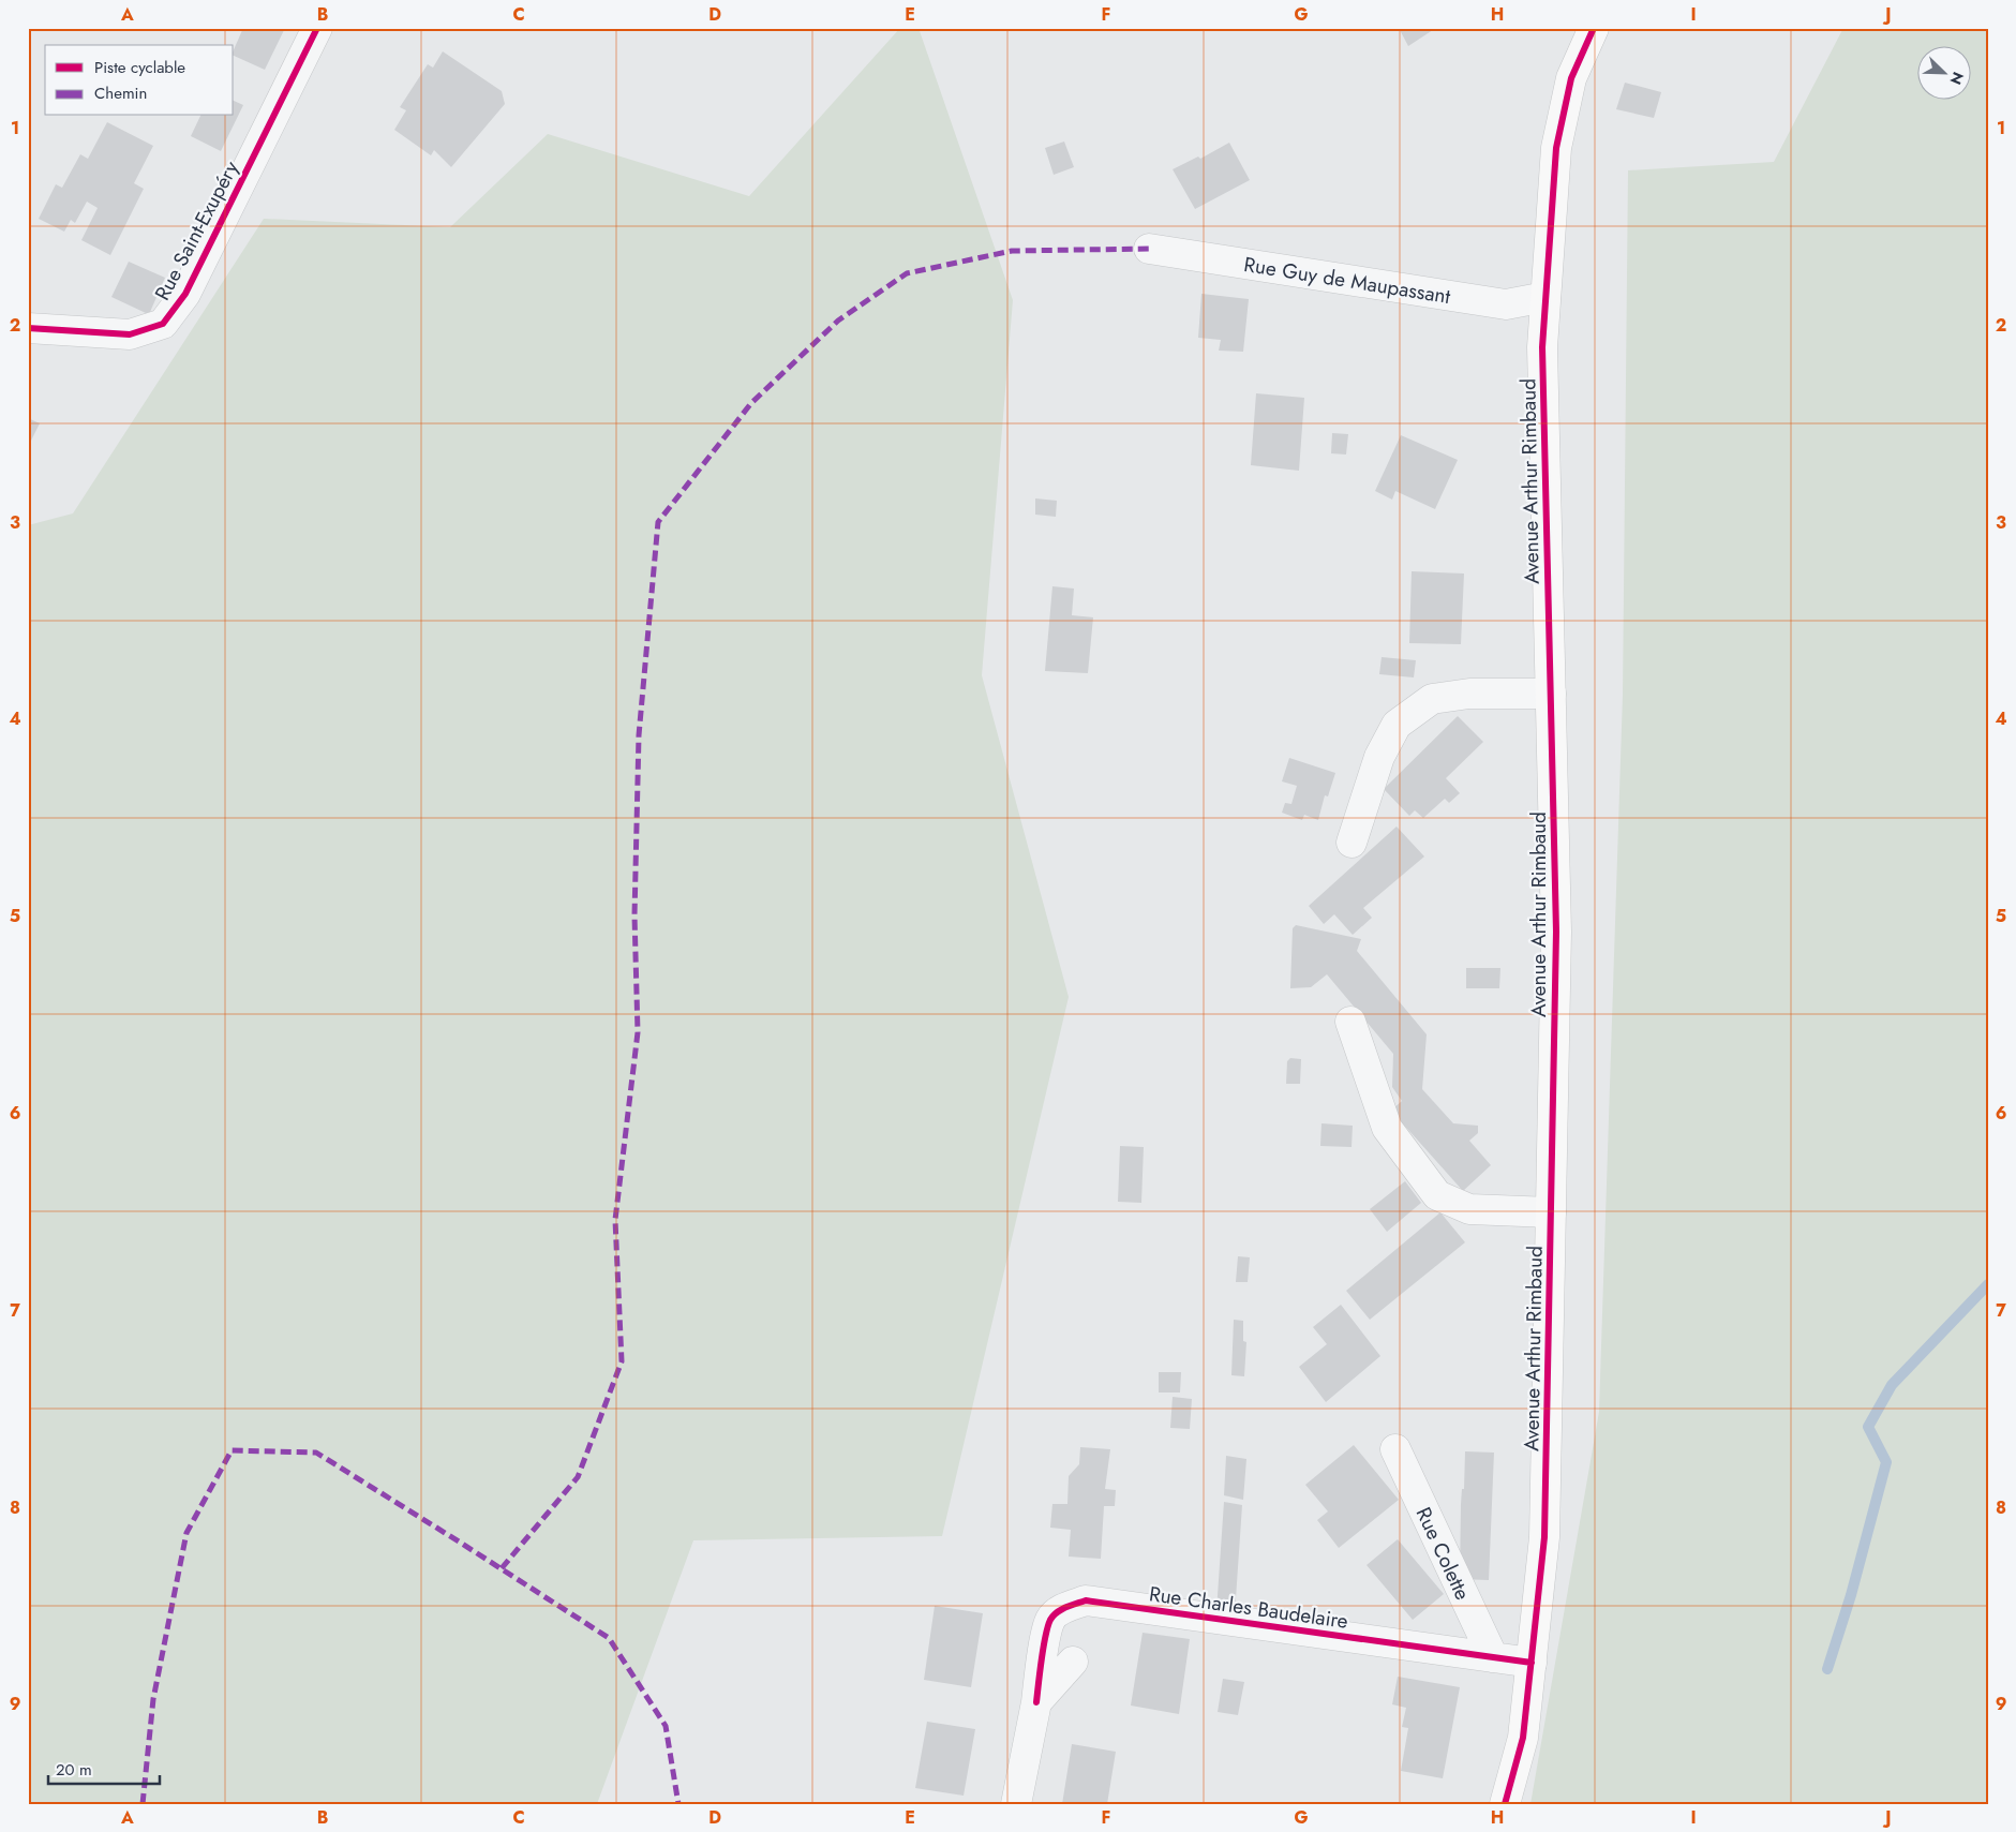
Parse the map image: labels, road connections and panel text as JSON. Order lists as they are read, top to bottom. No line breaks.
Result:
{"streets":{"street":["Rue Saint-Exupéry","Rue Guy de Maupassant","Avenue Arthur Rimbaud","Rue Colette","Rue Charles Baudelaire"]},"crossings":[["Rue Guy de Maupassant","Avenue Arthur Rimbaud"],["Avenue Arthur Rimbaud","Rue Charles Baudelaire"],["Rue Colette","Rue Charles Baudelaire"]],"legend":["Piste cyclable","Chemin"],"scale_bar":"20 m","north":"bottom right","grid":{"columns":["A","B","C","D","E","F","G","H","I","J"],"rows":["1","2","3","4","5","6","7","8","9"]}}
